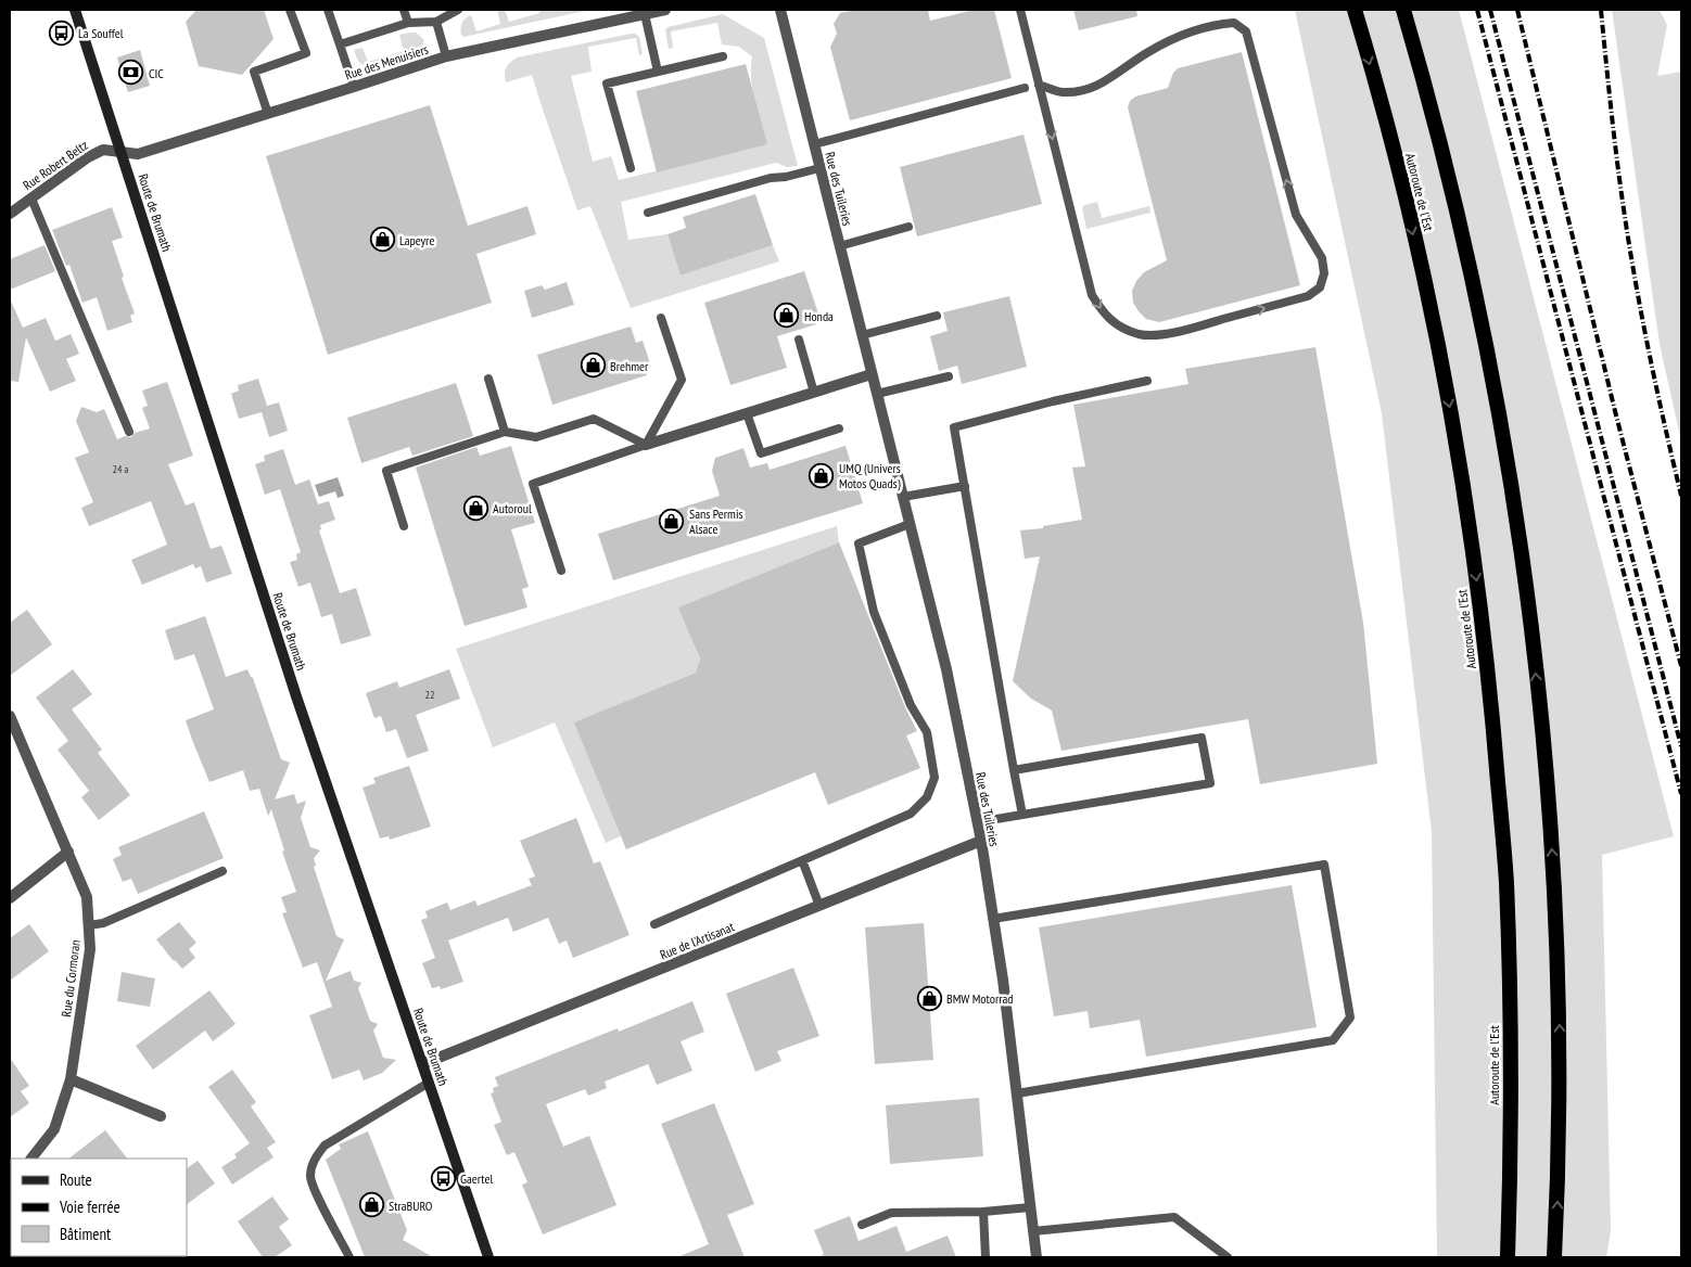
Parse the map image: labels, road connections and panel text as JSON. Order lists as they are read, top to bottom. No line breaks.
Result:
{"streets":{"highway":["Autoroute de l’Est"],"main road":["Route de Brumath"],"street":["Rue des Menuisiers","Rue Robert Beltz","Rue des Tuileries","Rue de l'Artisanat","Rue du Cormoran"]},"crossings":[["Rue des Menuisiers","Rue Robert Beltz"],["Rue des Menuisiers","Route de Brumath"],["Rue Robert Beltz","Route de Brumath"],["Rue des Tuileries","Rue de l'Artisanat"],["Route de Brumath","Rue de l'Artisanat"]],"places":{"bus stop":["La Souffel","Gaertel"],"bank":["CIC"],"shop":["Lapeyre","Honda","Brehmer","UMQ (Univers Motos Quads)","Autoroul","Sans Permis Alsace","BMW Motorrad","StraBURO"]},"house_numbers":["24 a","22"],"legend":["Route","Voie ferrée","Bâtiment"]}
